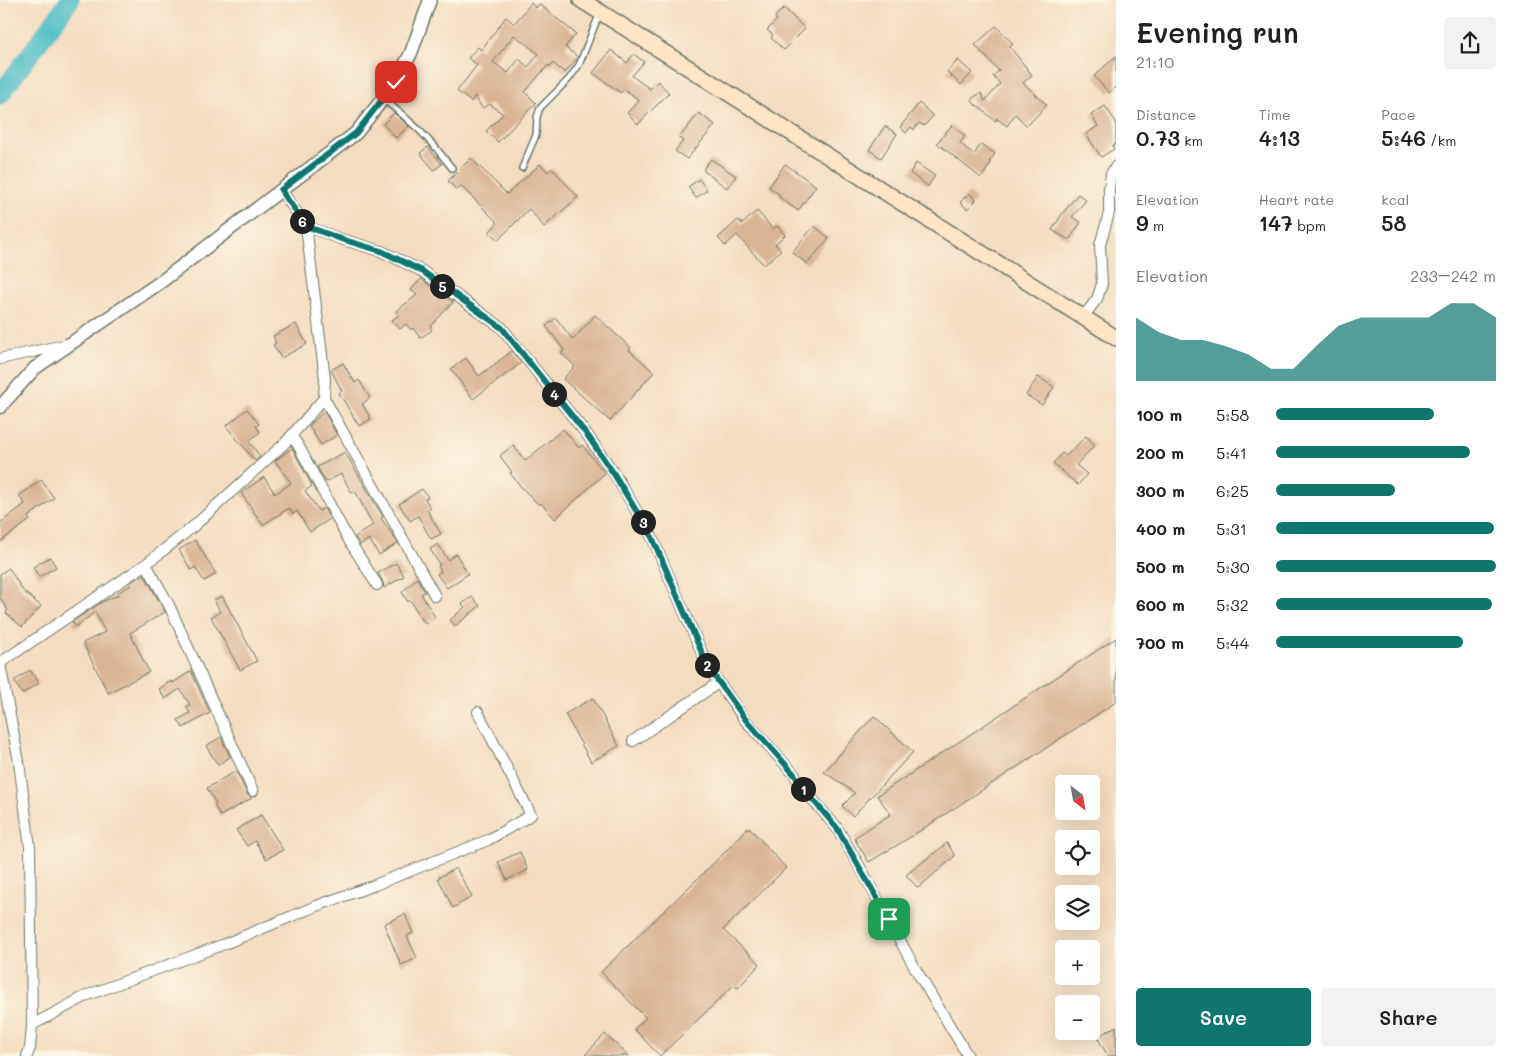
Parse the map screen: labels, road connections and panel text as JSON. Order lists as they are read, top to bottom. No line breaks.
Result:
{"north":"bottom right","page":{"heading":["Evening run","21:10"],"stats":[["Distance","0.73 km"],["Time","4:13"],["Pace","5:46 /km"],["Elevation","9 m"],["Heart rate","147 bpm"],["kcal","58"]],"pins":["6","5","4","3","2","1"],"chart":["Elevation","233–242 m"],"list":[{"name":"100 m","note":"5:58"},{"name":"200 m","note":"5:41"},{"name":"300 m","note":"6:25"},{"name":"400 m","note":"5:31"},{"name":"500 m","note":"5:30"},{"name":"600 m","note":"5:32"},{"name":"700 m","note":"5:44"}],"map_buttons":["+","−"],"buttons":["Save","Share"]}}
